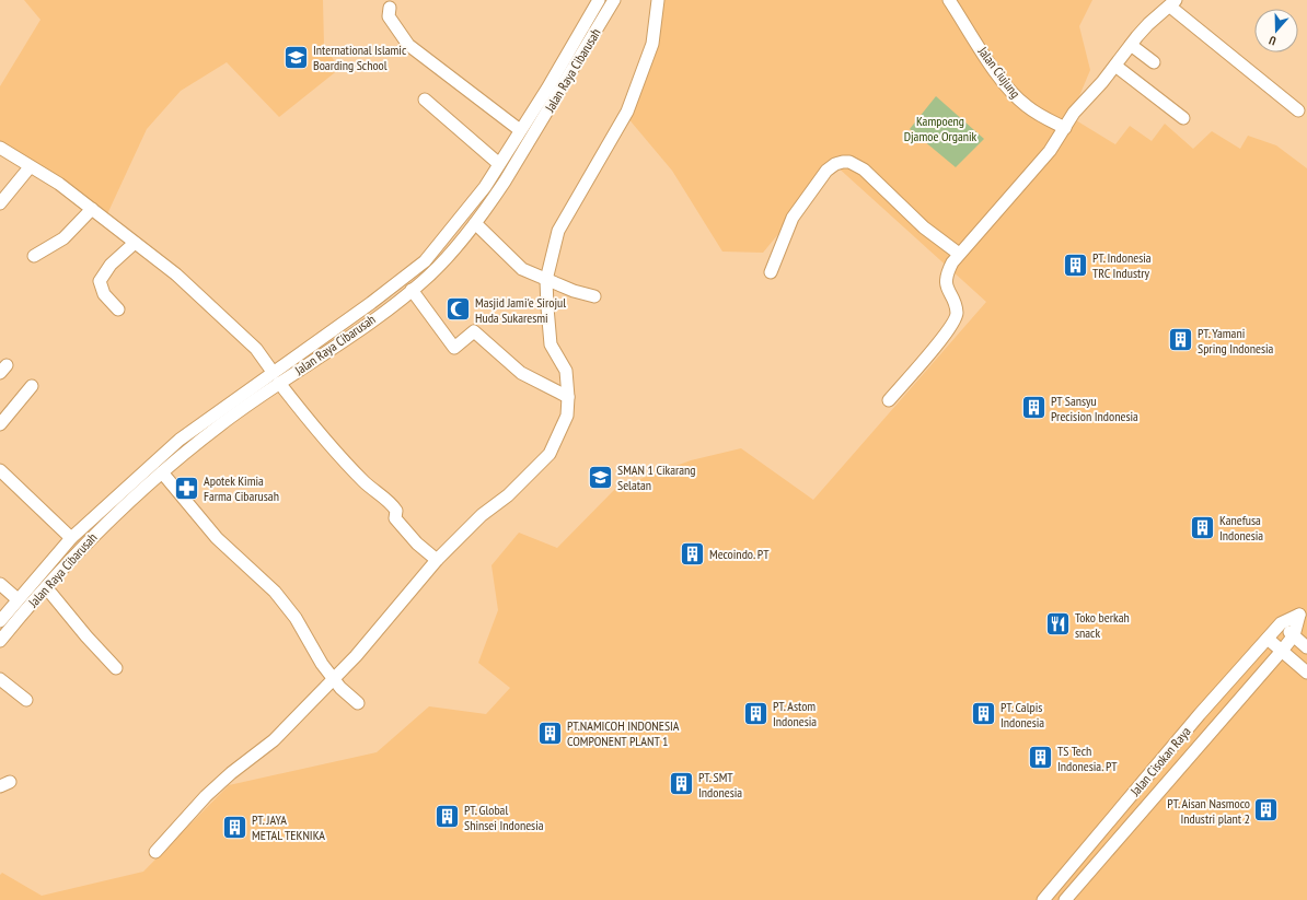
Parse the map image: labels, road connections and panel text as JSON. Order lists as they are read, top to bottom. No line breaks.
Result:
{"streets":{"street":["Jalan Raya Cibarusah","Jalan Ciujung","Jalan Cisokan Raya"]},"parks":["Kampoeng Djamoe Organik"],"places":{"school or university":["International Islamic Boarding School","SMAN 1 Cikarang Selatan"],"building":["PT. Indonesia TRC Industry","PT. Yamani Spring Indonesia","PT Sansyu Precision Indonesia","Kanefusa Indonesia","Mecoindo. PT","PT. Astom Indonesia","PT. Calpis Indonesia","PT.NAMICOH INDONESIA COMPONENT PLANT 1","TS Tech Indonesia. PT","PT. SMT Indonesia","PT. Aisan Nasmoco Industri plant 2","PT. Global Shinsei Indonesia","PT. JAYA METAL TEKNIKA"],"mosque":["Masjid Jami'e Sirojul Huda Sukaresmi"],"pharmacy":["Apotek Kimia Farma Cibarusah"],"restaurant":["Toko berkah snack"]},"north":"bottom"}
